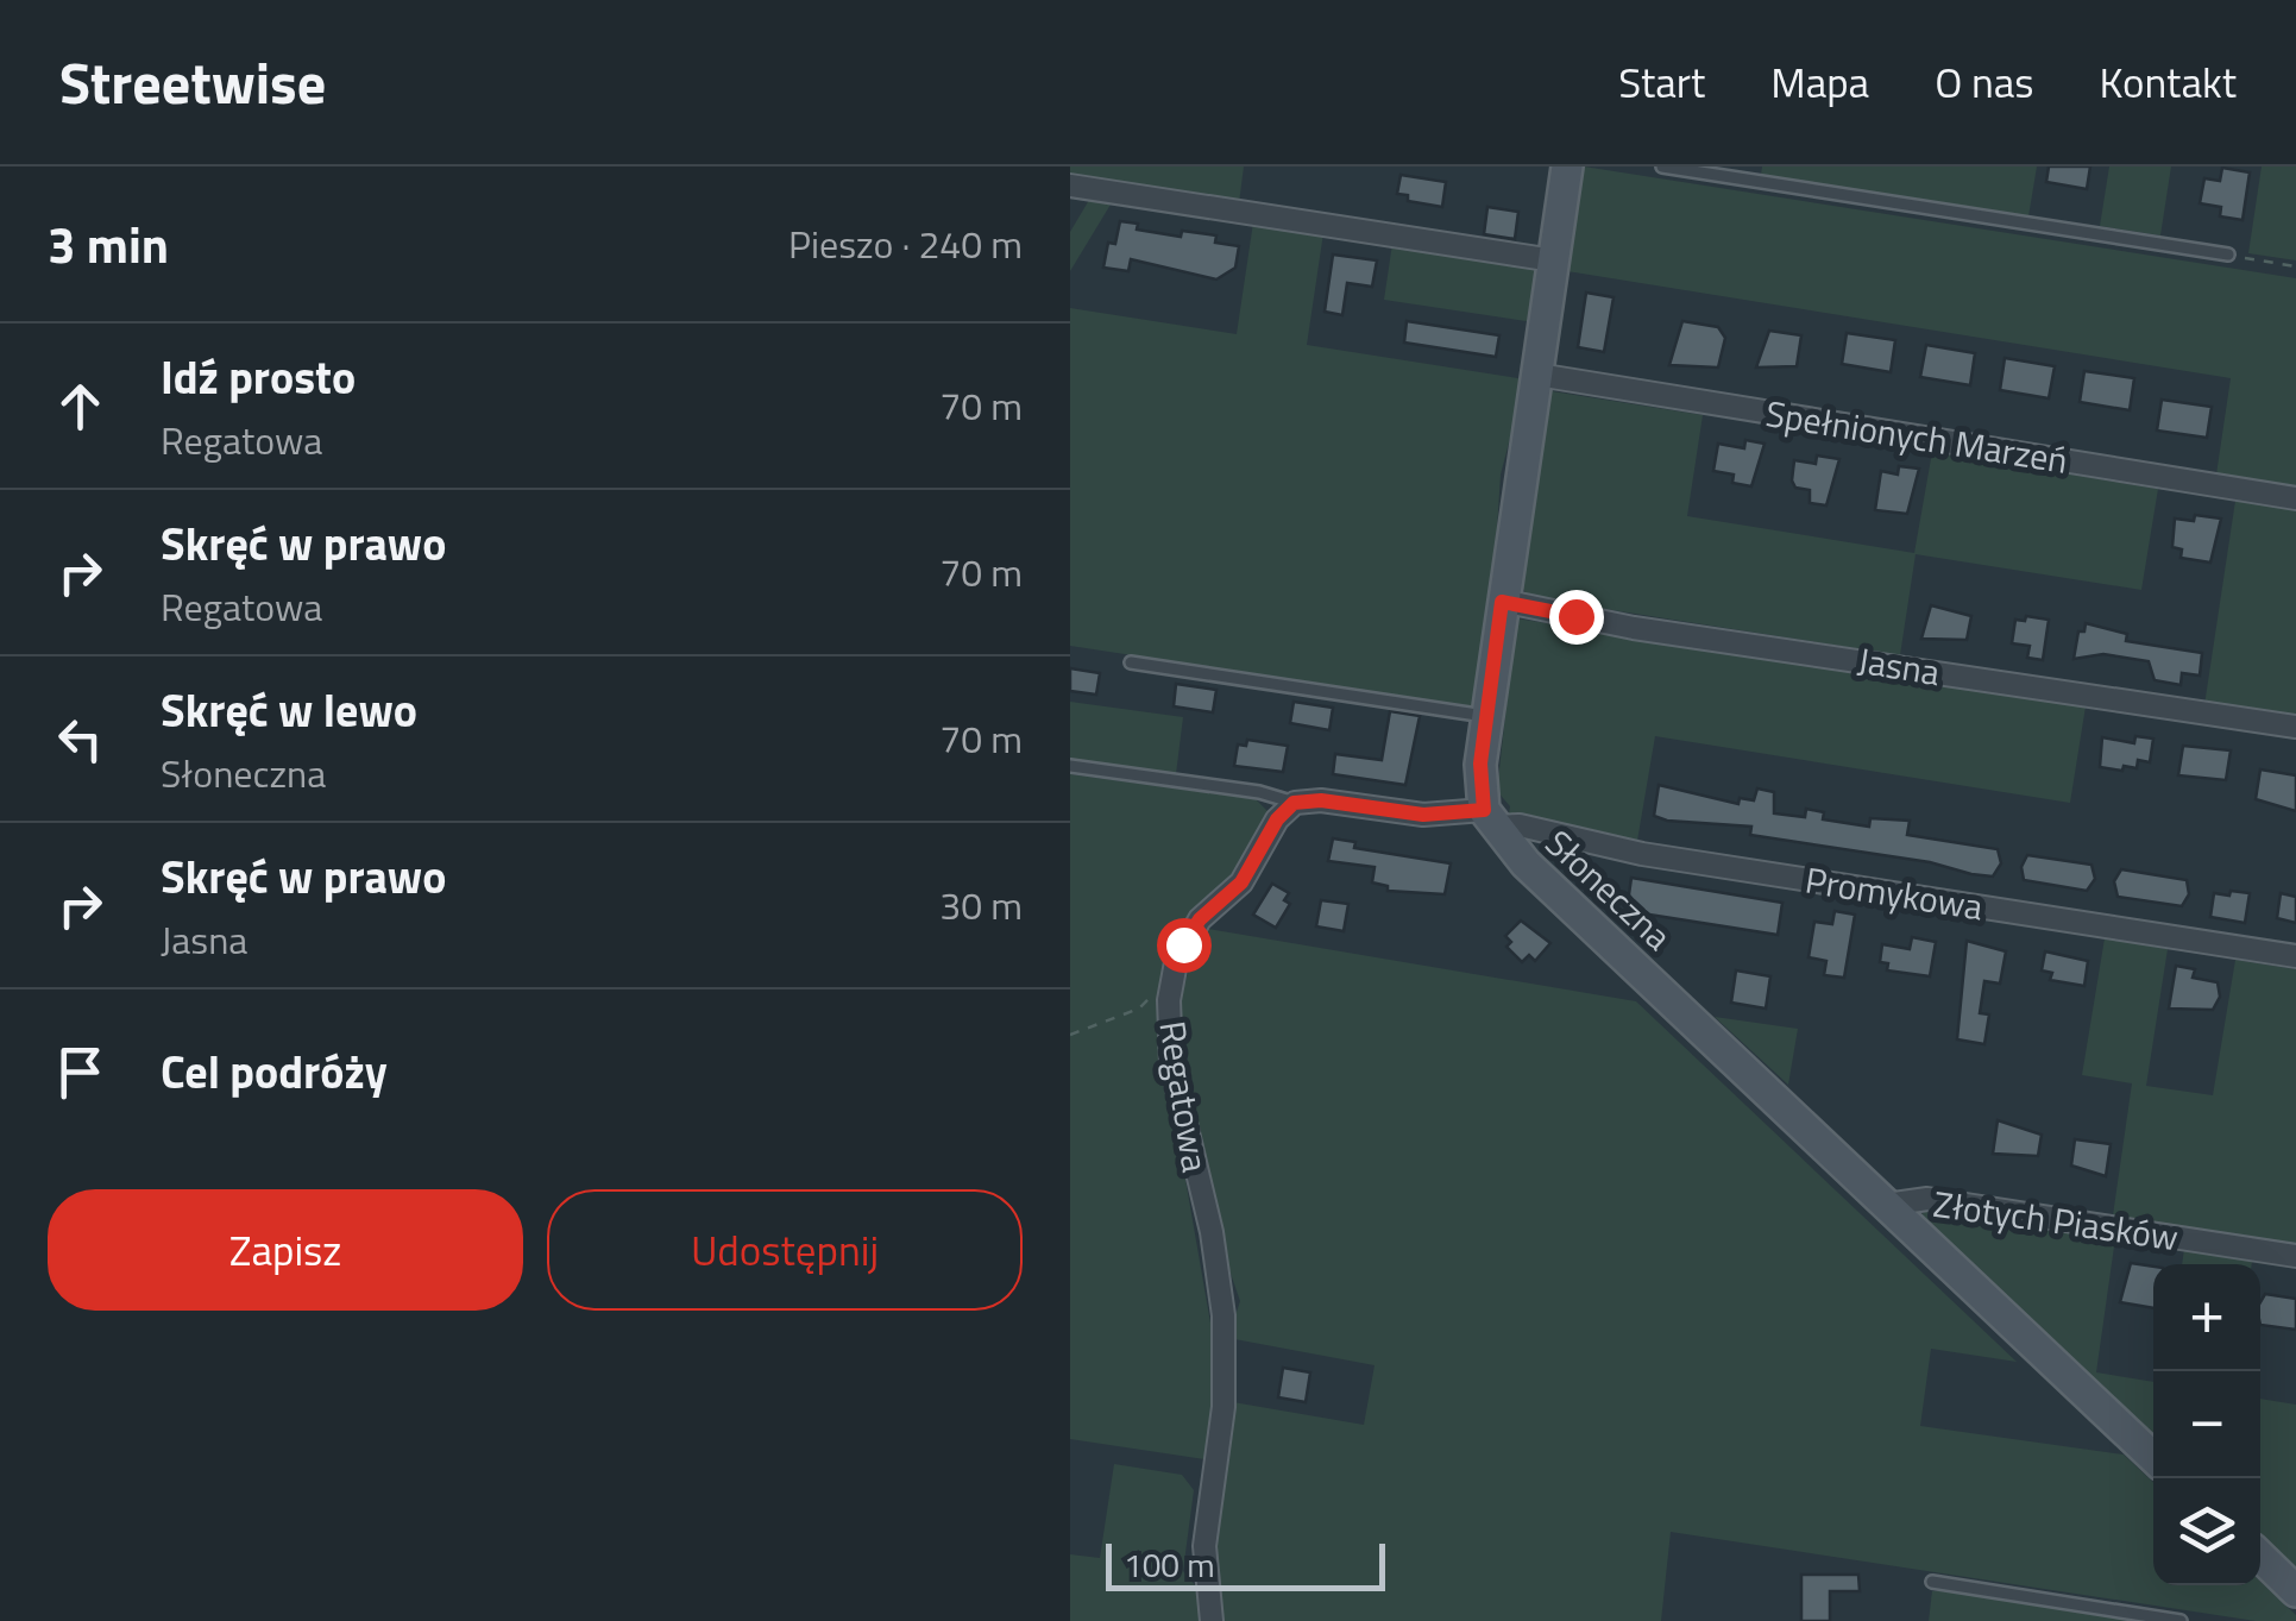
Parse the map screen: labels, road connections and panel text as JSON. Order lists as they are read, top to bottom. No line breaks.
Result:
{"streets":{"street":["Spełnionych Marzeń","Jasna","Słoneczna","Promykowa","Regatowa","Złotych Piasków"]},"crossings":[["Słoneczna","Promykowa"],["Słoneczna","Złotych Piasków"]],"scale_bar":"100 m","page":{"header":"Streetwise","nav":["Start","Mapa","O nas","Kontakt"],"heading":["3 min","Pieszo · 240 m"],"list":[["Idź prosto","Regatowa","70 m"],["Skręć w prawo","Regatowa","70 m"],["Skręć w lewo","Słoneczna","70 m"],["Skręć w prawo","Jasna","30 m"],"Cel podróży"],"buttons":["Zapisz","Udostępnij"],"map_buttons":["+","−"],"scale":"100 m"}}
